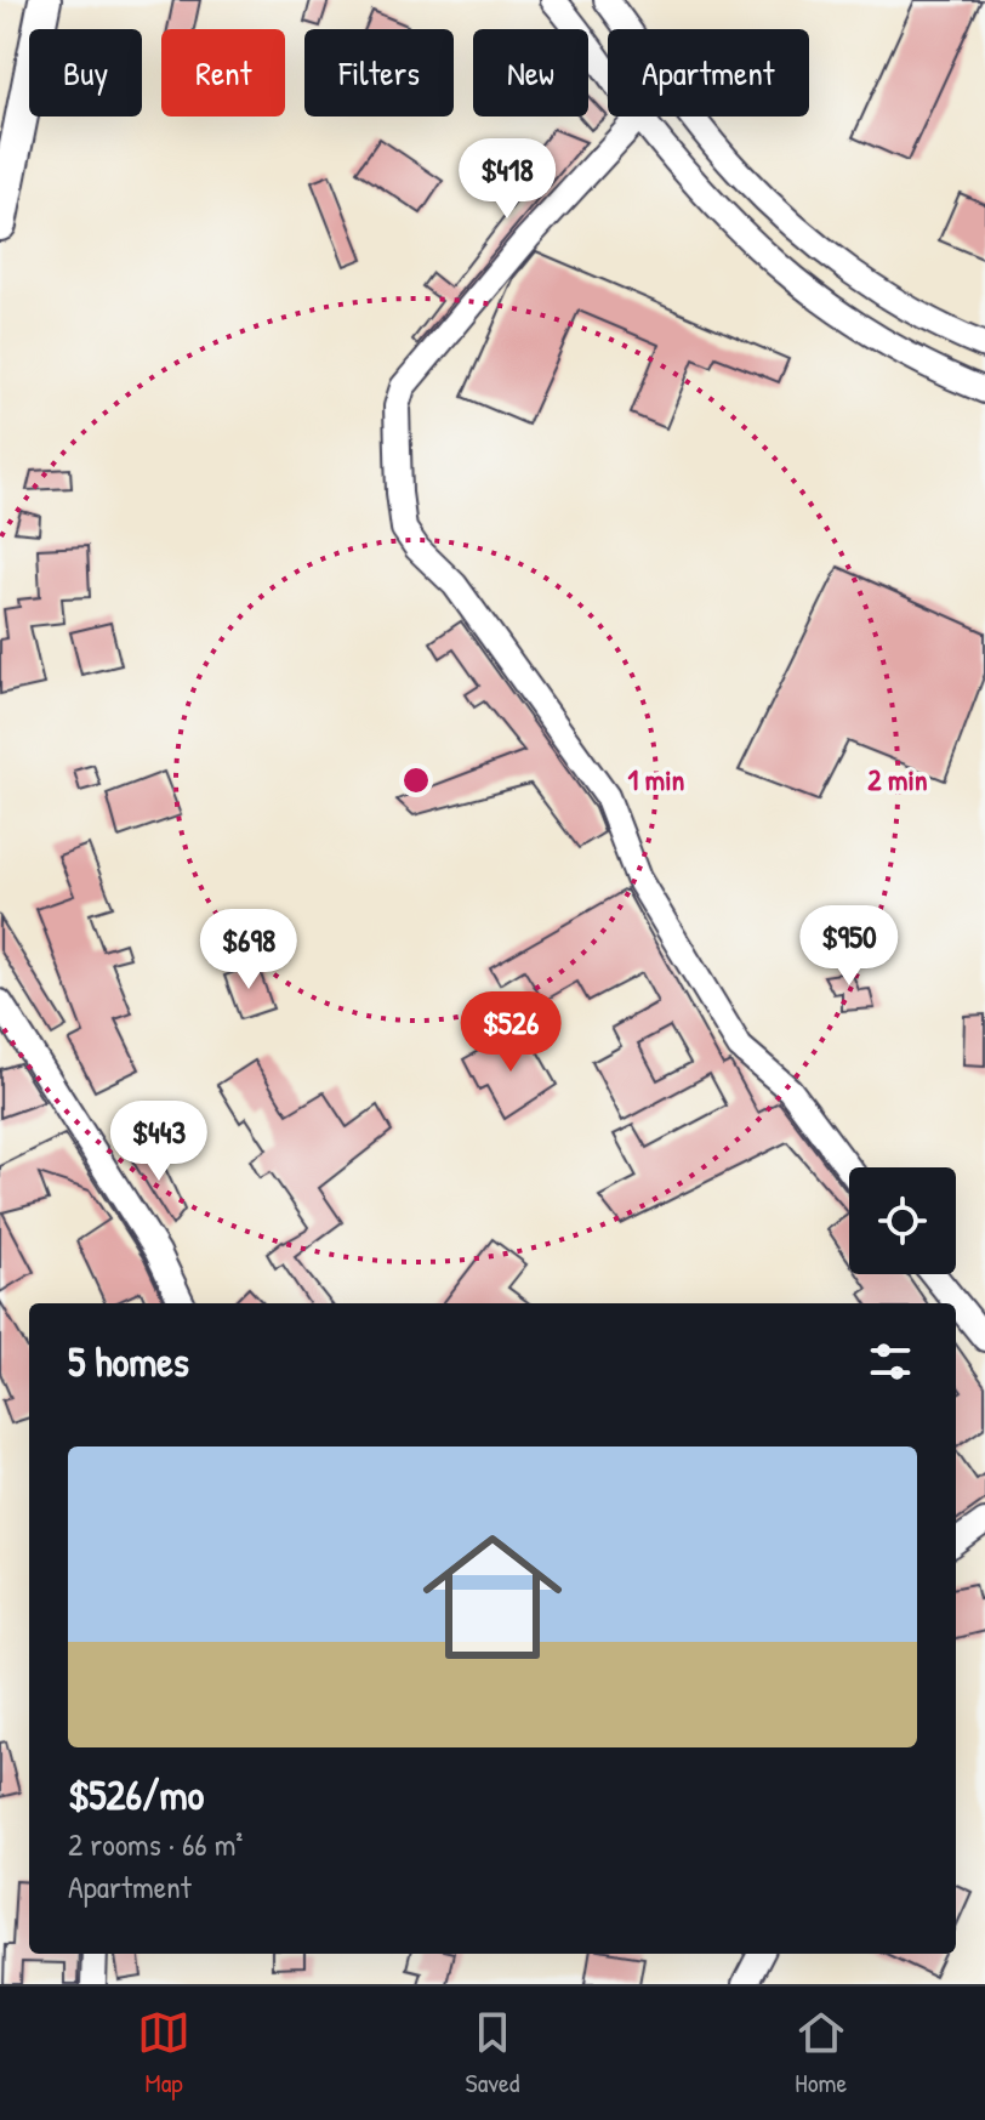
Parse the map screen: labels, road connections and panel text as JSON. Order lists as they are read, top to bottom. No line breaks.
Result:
{"page":{"chip":["Buy","Rent","Filters","New","Apartment"],"price":["$418","$950","$698","$526","$443"],"heading":"5 homes","list":[{"name":"$526/mo","note":"2 rooms · 66 m² · Apartment"}],"tabs":["Map","Saved","Home"]},"rings":["1 min","2 min"]}
